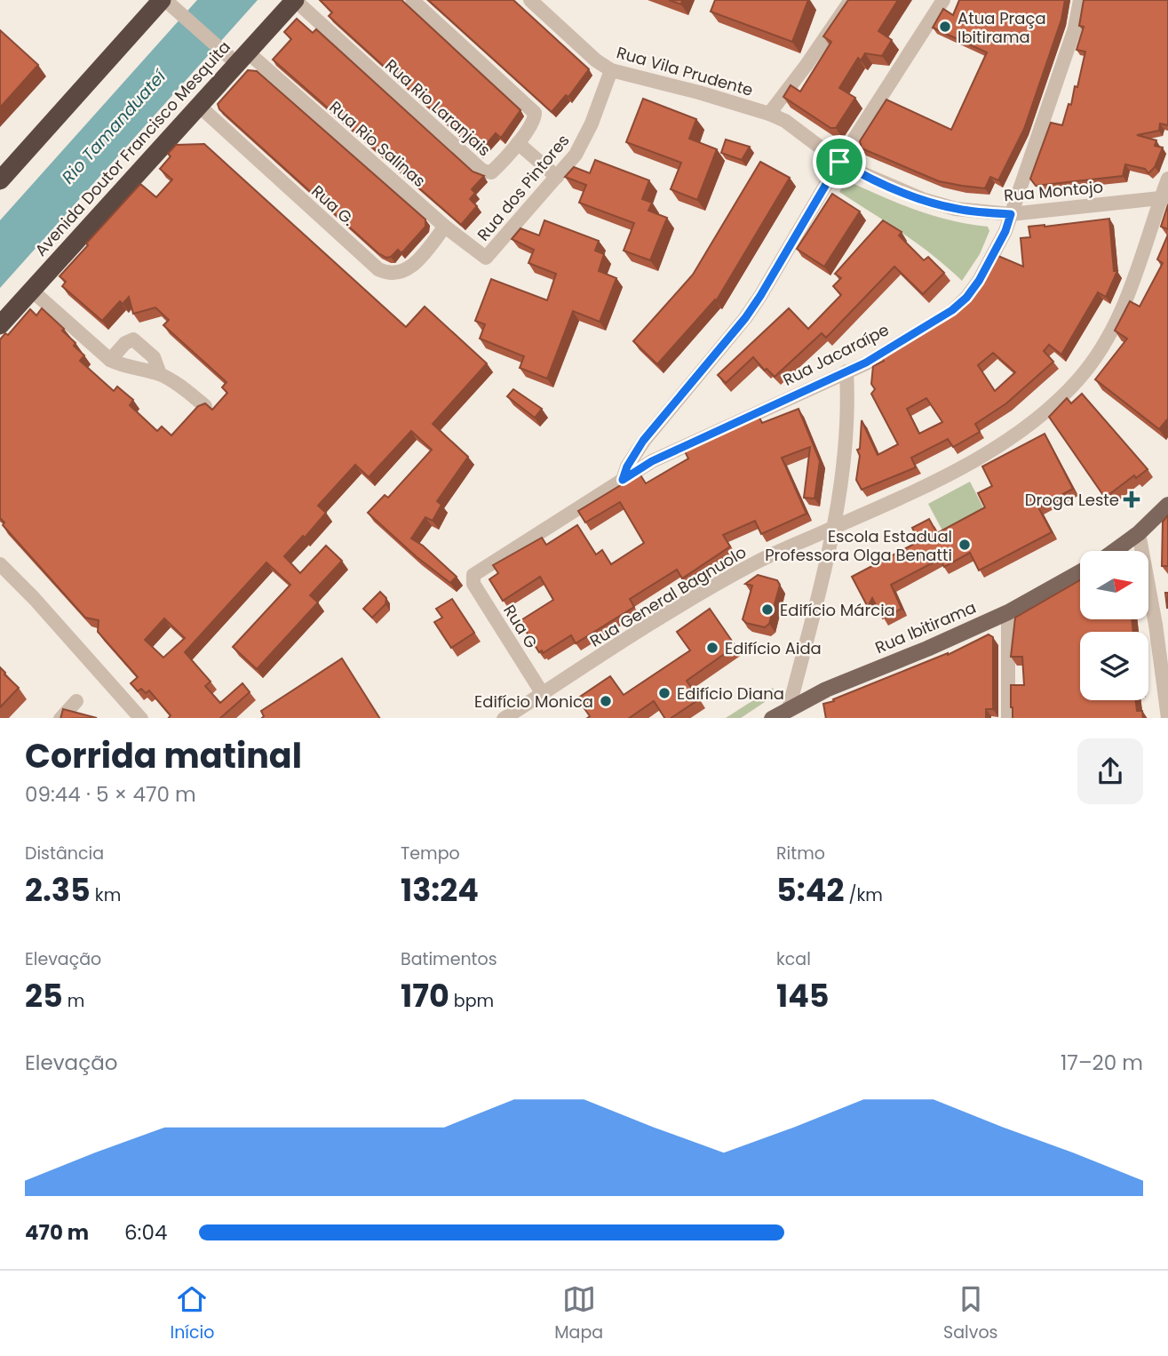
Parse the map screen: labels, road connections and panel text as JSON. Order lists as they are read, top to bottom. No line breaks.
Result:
{"streets":{"highway":["Avenida Doutor Francisco Mesquita"],"main road":["Rua Ibitirama"],"street":["Rua Vila Prudente","Rua Rio Laranjais","Rua Rio Salinas","Rua dos Pintores","Rua Montojo","Rua G.","Rua Jacaraípe","Rua General Bagnuolo","Rua G"]},"crossings":[["Rua Vila Prudente","Rua dos Pintores"],["Rua Vila Prudente","Rua Montojo"],["Rua Rio Laranjais","Avenida Doutor Francisco Mesquita"],["Rua Rio Salinas","Avenida Doutor Francisco Mesquita"],["Rua Rio Salinas","Rua dos Pintores"],["Rua Rio Salinas","Rua G."],["Avenida Doutor Francisco Mesquita","Rua G."],["Rua Montojo","Rua Jacaraípe"],["Rua Montojo","Rua General Bagnuolo"],["Rua Jacaraípe","Rua G"],["Rua General Bagnuolo","Rua G"]],"water":["Rio Tamanduateí"],"places":{"other":["Atua Praça Ibitirama","Escola Estadual Professora Olga Benatti","Edifício Márcia","Edifício Aida","Edifício Diana","Edifício Monica"],"health":["Droga Leste"]},"north":"right","page":{"heading":["Corrida matinal","09:44 · 5 × 470 m"],"stats":[["Distância","2.35 km"],["Tempo","13:24"],["Ritmo","5:42 /km"],["Elevação","25 m"],["Batimentos","170 bpm"],["kcal","145"]],"chart":["Elevação","17–20 m"],"list":[{"name":"470 m","note":"6:04"}],"tabs":["Início","Mapa","Salvos"]}}
